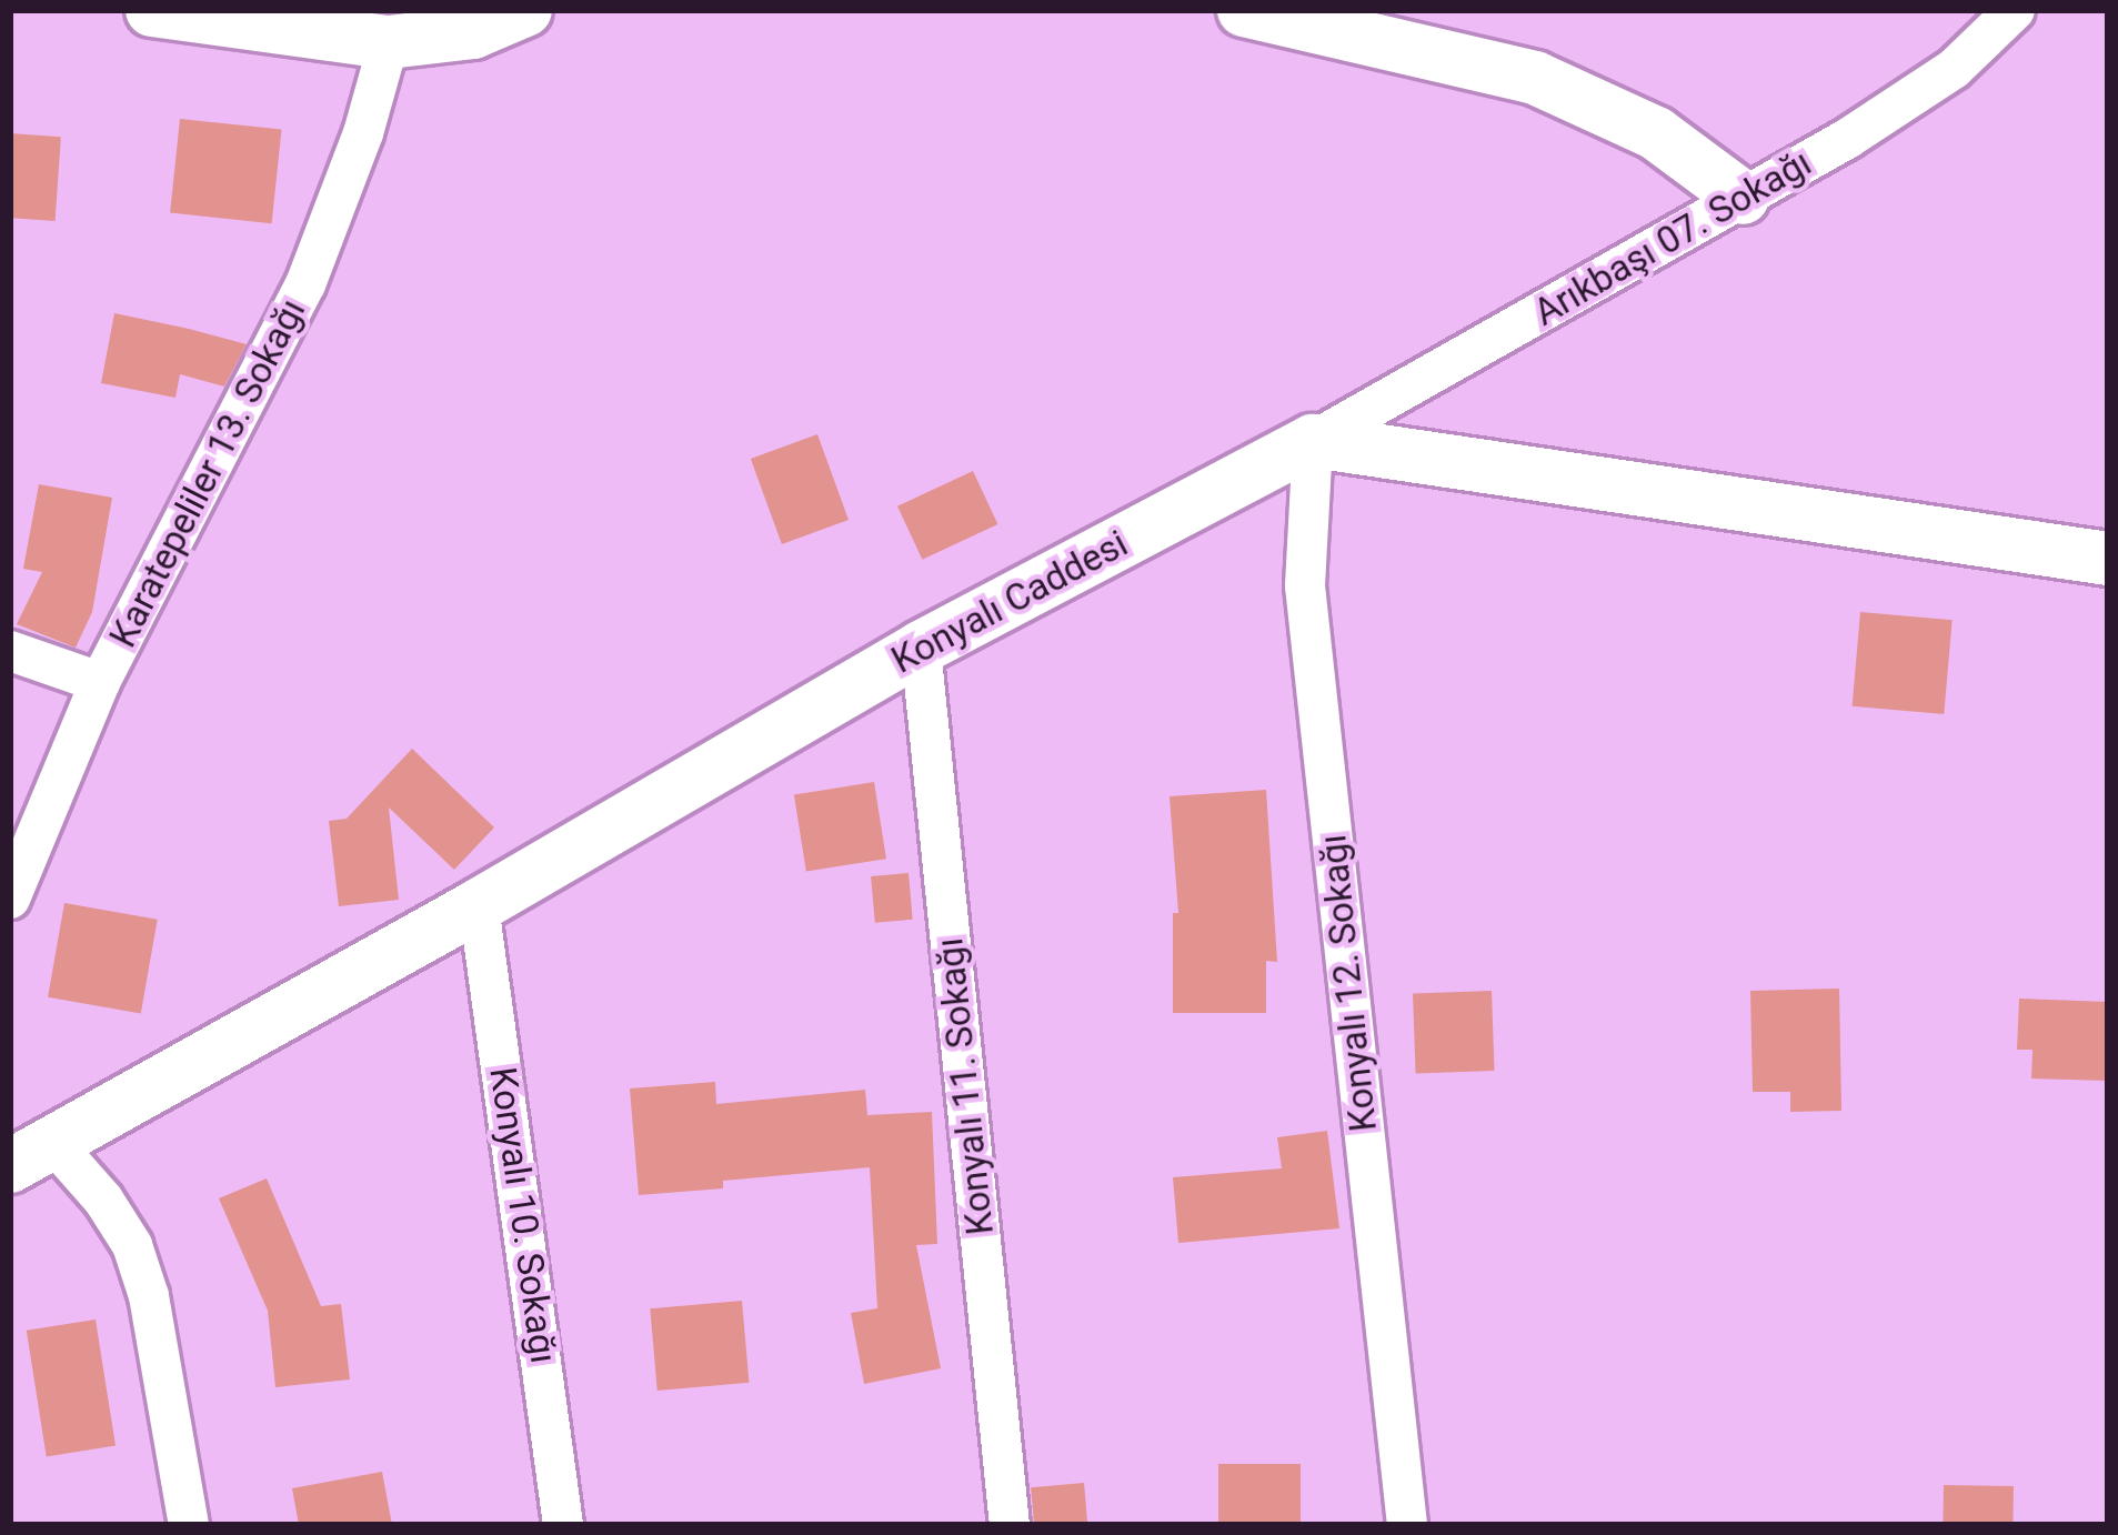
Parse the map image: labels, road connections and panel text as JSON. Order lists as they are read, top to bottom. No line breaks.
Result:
{"streets":{"street":["Arıkbaşı 07. Sokağı","Karatepeliler 13. Sokağı","Konyalı Caddesi","Konyalı 12. Sokağı","Konyalı 11. Sokağı","Konyalı 10. Sokağı"]},"crossings":[["Arıkbaşı 07. Sokağı","Konyalı Caddesi"],["Arıkbaşı 07. Sokağı","Konyalı 12. Sokağı"],["Konyalı Caddesi","Konyalı 12. Sokağı"],["Konyalı Caddesi","Konyalı 11. Sokağı"],["Konyalı Caddesi","Konyalı 10. Sokağı"]]}
